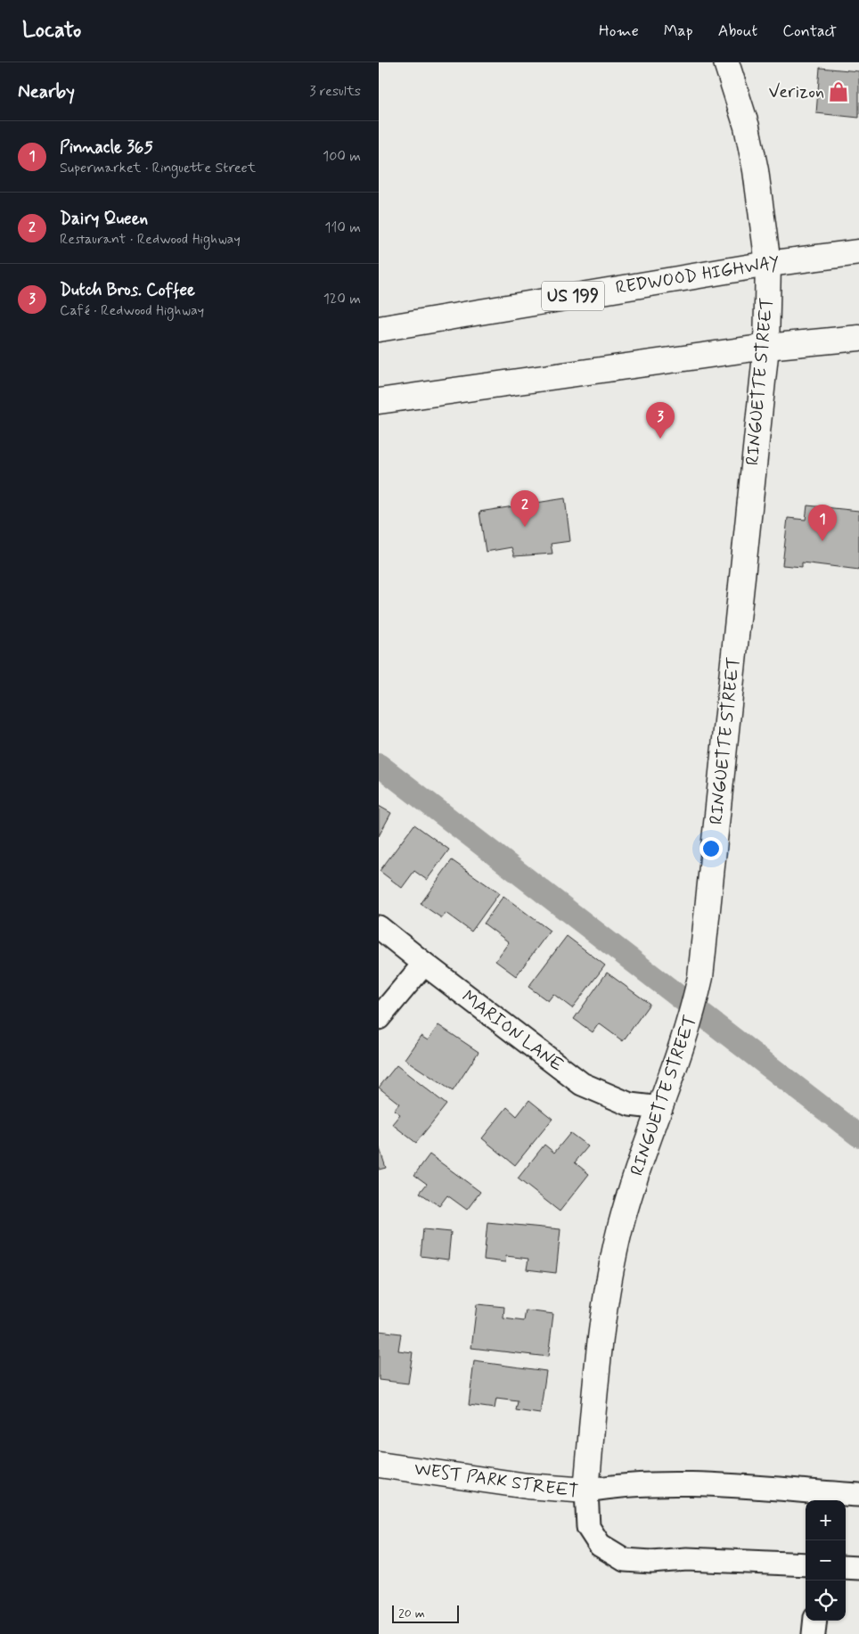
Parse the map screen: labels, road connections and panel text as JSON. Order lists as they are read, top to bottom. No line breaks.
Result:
{"streets":{"main road":["REDWOOD HIGHWAY","US 199","RINGUETTE STREET","WEST PARK STREET"],"street":["MARION LANE"]},"crossings":[["REDWOOD HIGHWAY","RINGUETTE STREET"],["RINGUETTE STREET","MARION LANE"],["RINGUETTE STREET","WEST PARK STREET"]],"places":{"shop":["Verizon"]},"scale_bar":"20 m","page":{"header":"Locato","nav":["Home","Map","About","Contact"],"heading":["Nearby","3 results"],"list":[{"mark":"1","name":"Pinnacle 365","note":"Supermarket · Ringuette Street","value":"100 m"},{"mark":"2","name":"Dairy Queen","note":"Restaurant · Redwood Highway","value":"110 m"},{"mark":"3","name":"Dutch Bros. Coffee","note":"Café · Redwood Highway","value":"120 m"}],"pins":["3","2","1"],"map_buttons":["+","−"],"scale":"20 m"}}
